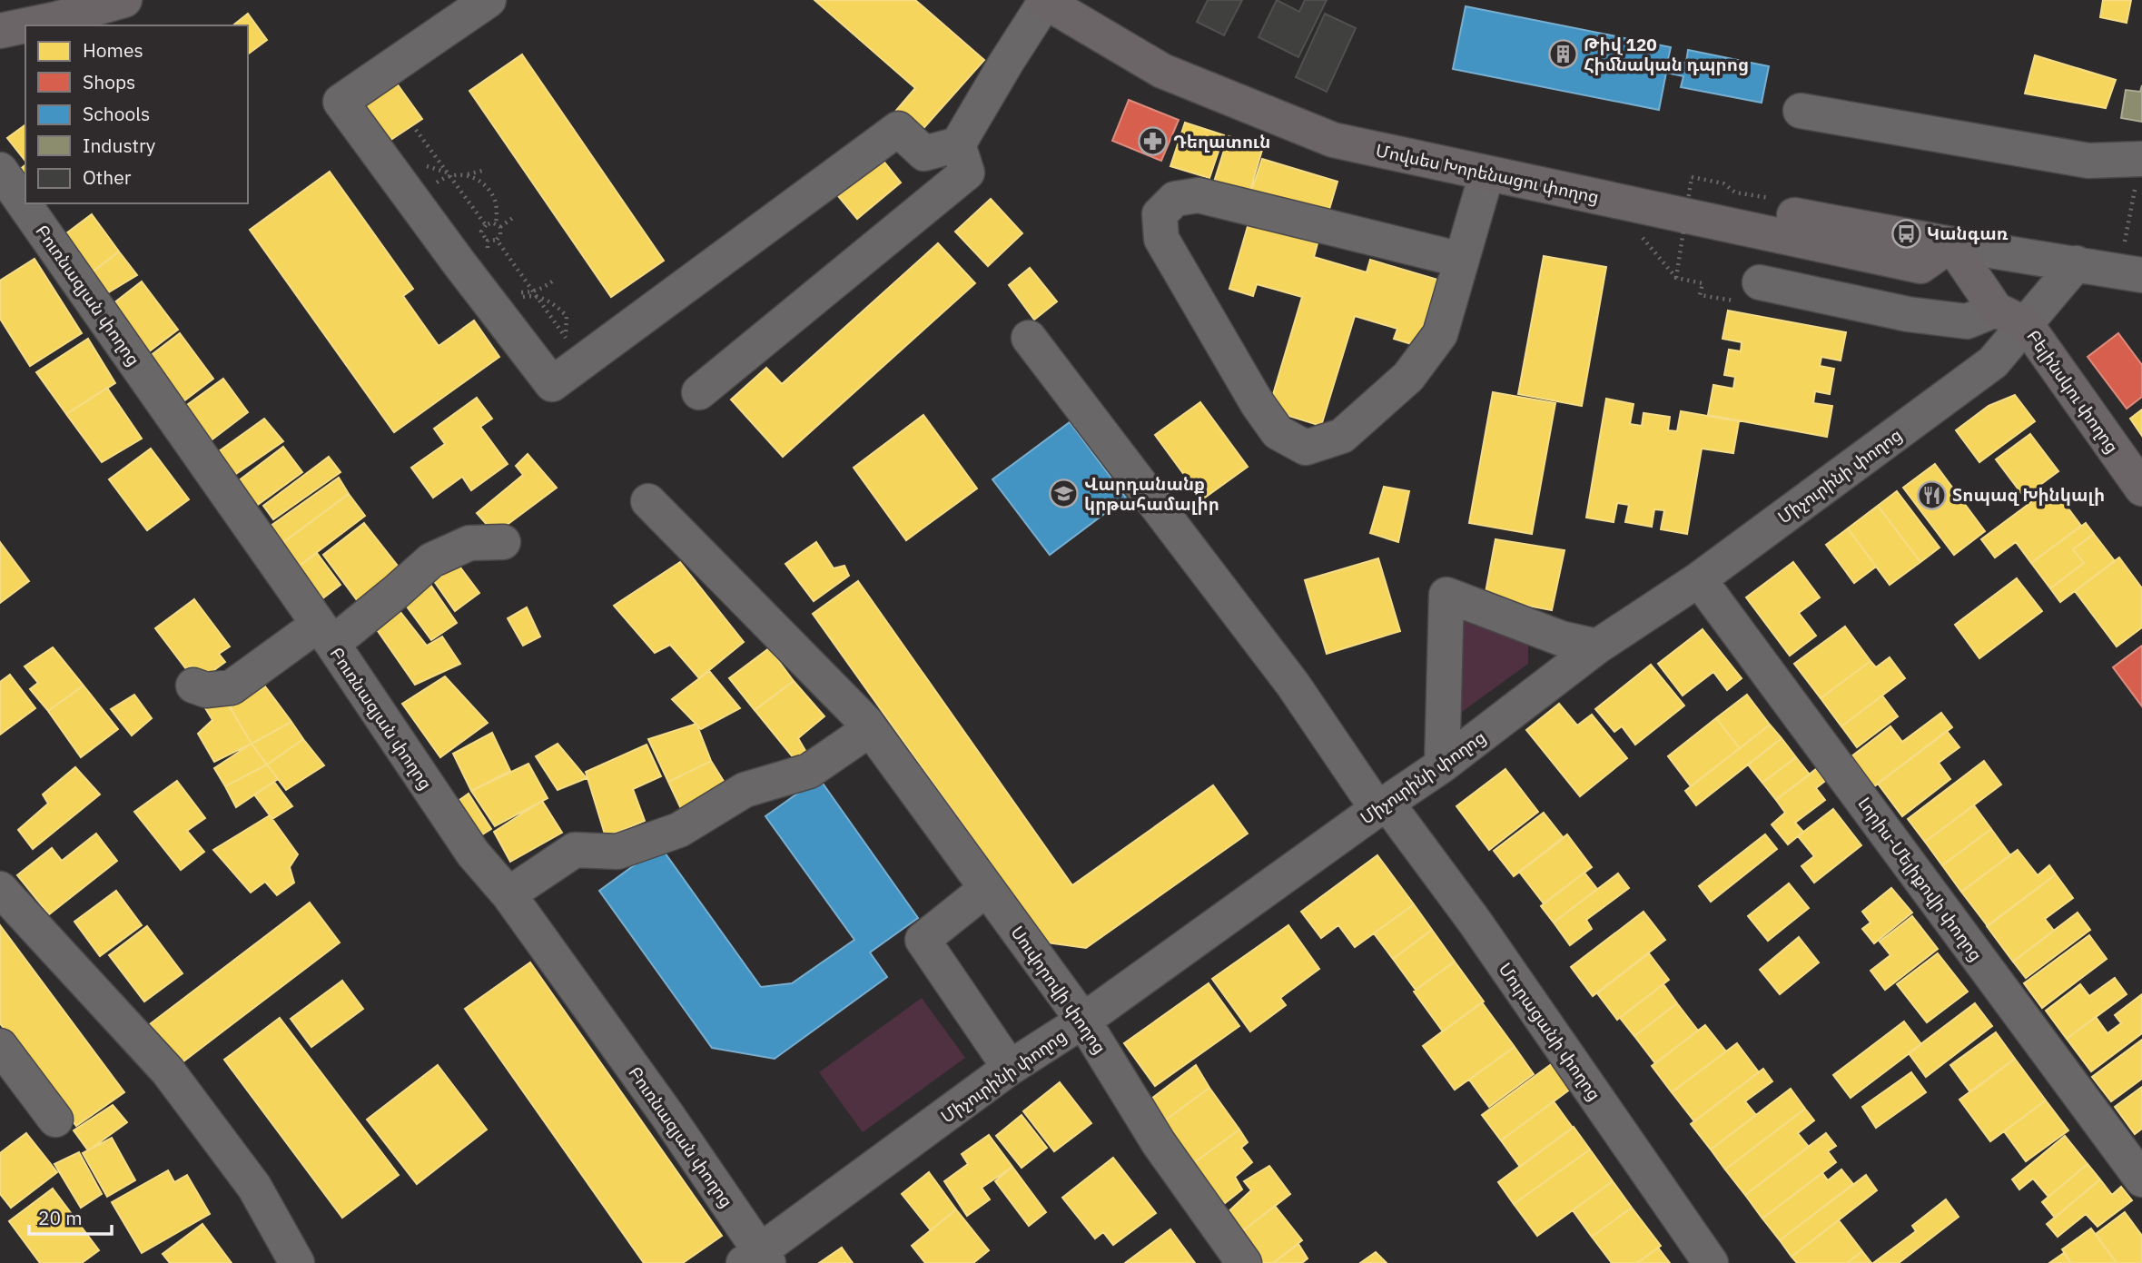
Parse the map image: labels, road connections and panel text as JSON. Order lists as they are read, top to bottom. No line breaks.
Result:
{"streets":{"main road":["Մովսես Խորենացու փողոց","Բելինսկու փողոց"],"street":["Բուռնազյան փողոց","Միչուրինի փողոց","Լորիս-Մելիքովի փողոց","Սուվորովի փողոց","Մուրացանի փողոց"]},"crossings":[["Մովսես Խորենացու փողոց","Բելինսկու փողոց"],["Մովսես Խորենացու փողոց","Միչուրինի փողոց"],["Բուռնազյան փողոց","Միչուրինի փողոց"],["Բելինսկու փողոց","Միչուրինի փողոց"],["Միչուրինի փողոց","Լորիս-Մելիքովի փողոց"],["Միչուրինի փողոց","Սուվորովի փողոց"],["Միչուրինի փողոց","Մուրացանի փողոց"]],"places":{"building":["Թիվ 120 Հիմնական դպրոց"],"pharmacy":["Դեղատուն"],"bus stop":["Կանգառ"],"school or university":["Վարդանանք կրթահամալիր"],"restaurant":["Տոպազ Խինկալի"]},"legend":["Homes","Shops","Schools","Industry","Other"],"scale_bar":"20 m"}
